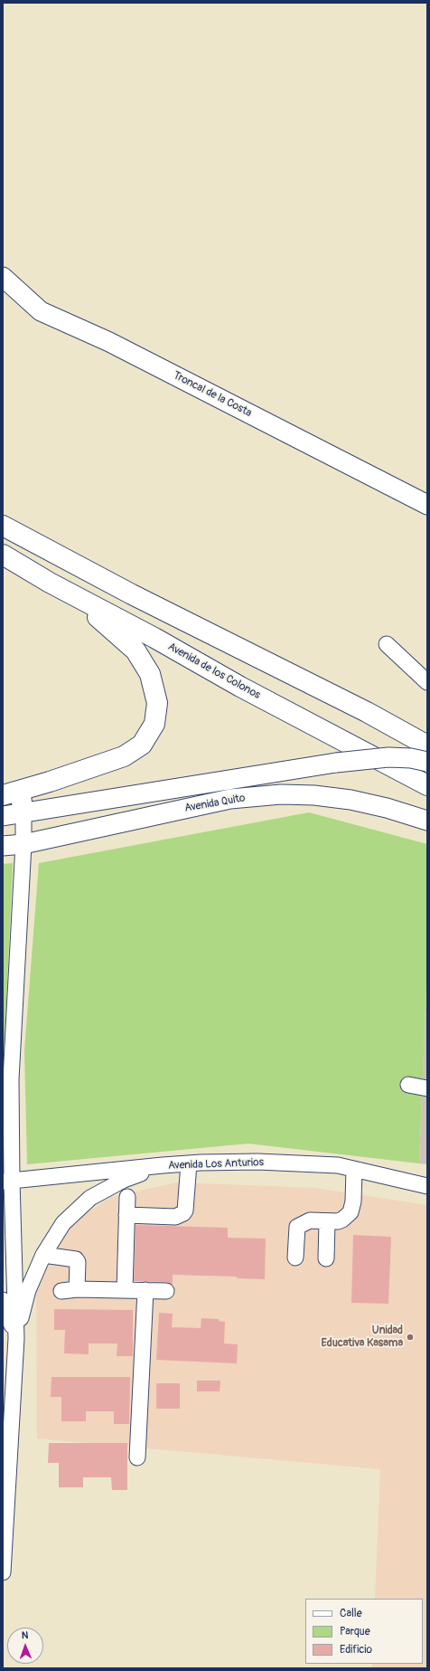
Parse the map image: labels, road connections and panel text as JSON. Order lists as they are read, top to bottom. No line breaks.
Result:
{"streets":{"highway":["Avenida de los Colonos"],"main road":["Troncal de la Costa","Avenida Quito"],"street":["Avenida Los Anturios"]},"places":["Unidad Educativa Kasama"],"legend":["Calle","Parque","Edificio"],"north":"top"}
